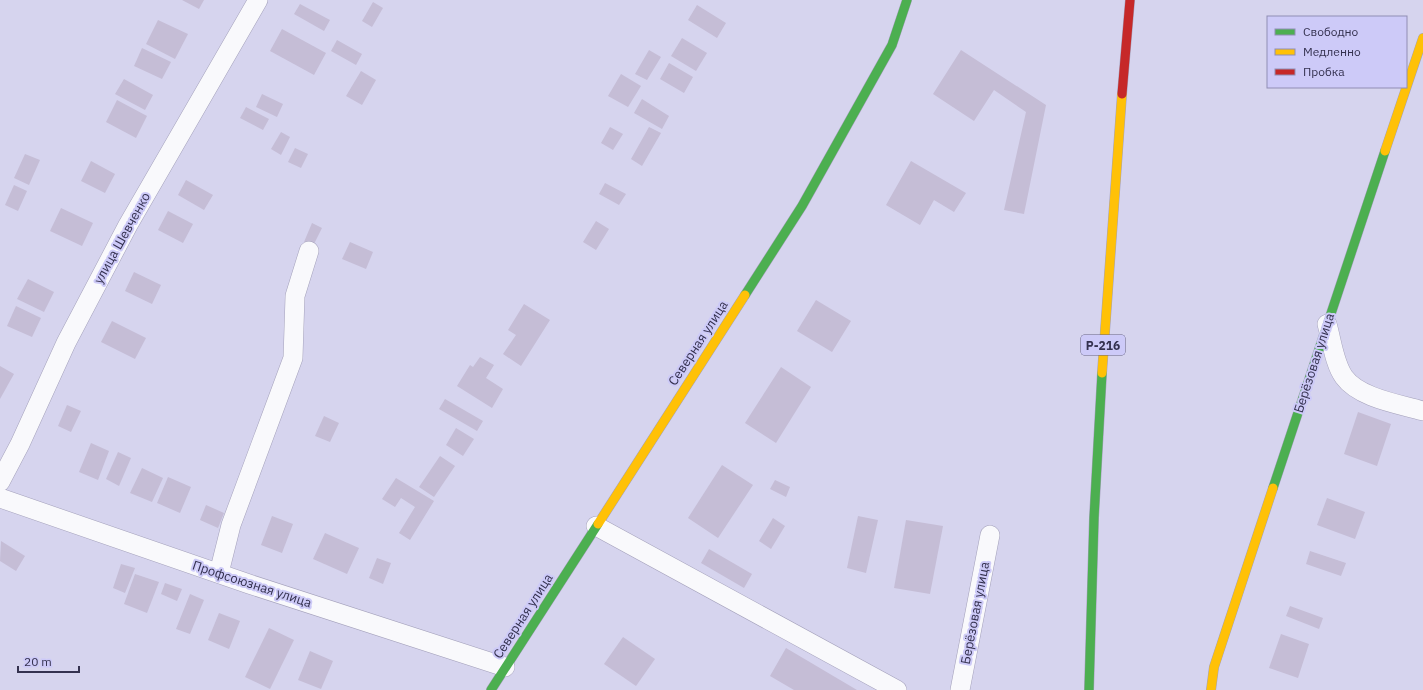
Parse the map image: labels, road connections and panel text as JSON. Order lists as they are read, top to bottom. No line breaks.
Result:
{"streets":{"main road":["Северная улица","Р-216","Берёзовая улица"],"street":["улица Шевченко","Профсоюзная улица"]},"crossings":[["Северная улица","Профсоюзная улица"]],"legend":["Свободно","Медленно","Пробка"],"scale_bar":"20 m"}
